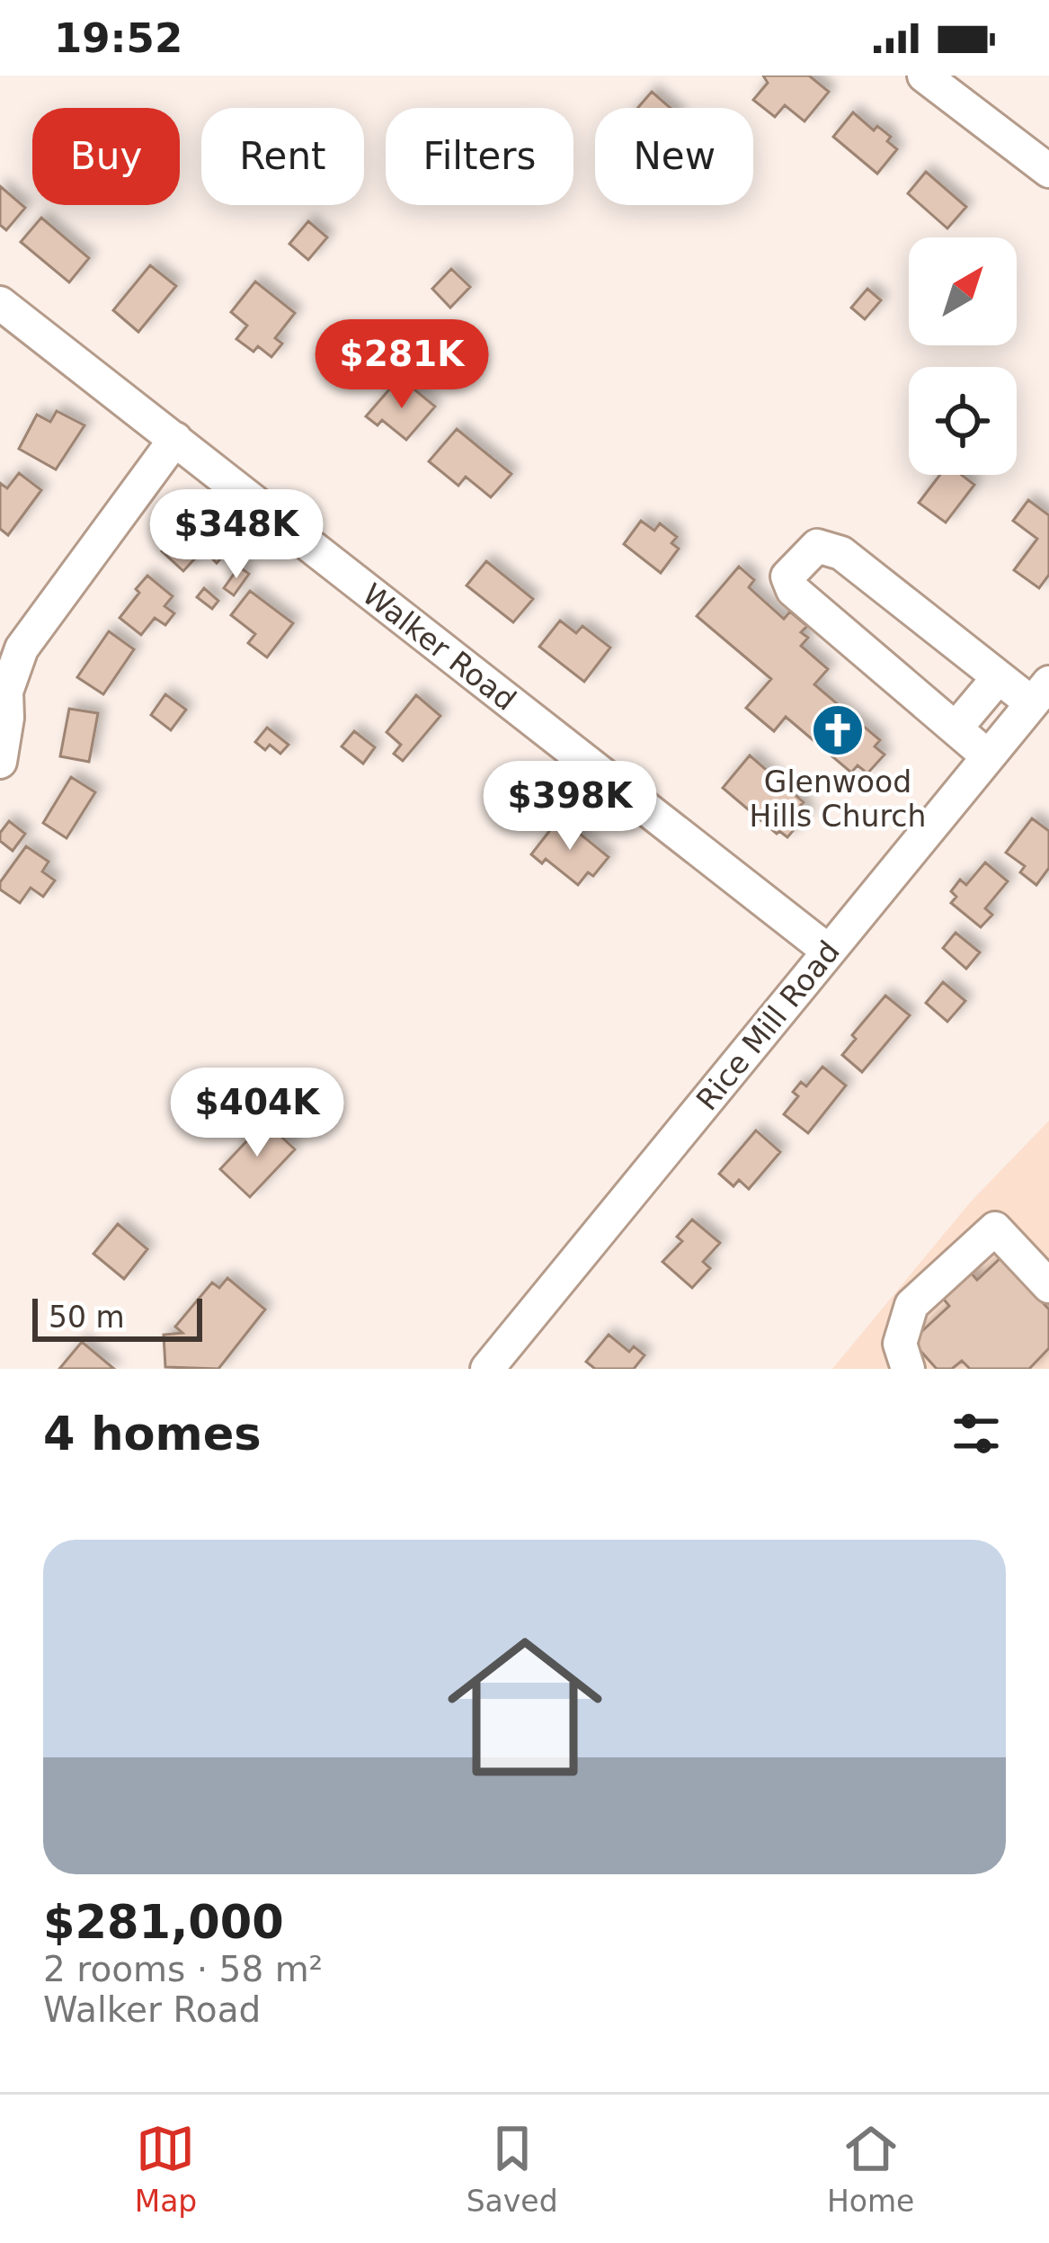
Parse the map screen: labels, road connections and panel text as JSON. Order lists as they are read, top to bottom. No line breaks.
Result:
{"streets":{"street":["Walker Road","Rice Mill Road"]},"crossings":[["Walker Road","Rice Mill Road"]],"places":{"church":["Glenwood Hills Church"]},"scale_bar":"50 m","north":"top right","page":{"status":"19:52","chip":["Buy","Rent","Filters","New"],"price":["$281K","$348K","$398K","$404K"],"scale":"50 m","heading":"4 homes","list":[{"name":"$281,000","note":"2 rooms · 58 m² · Walker Road"}],"tabs":["Map","Saved","Home"]}}
